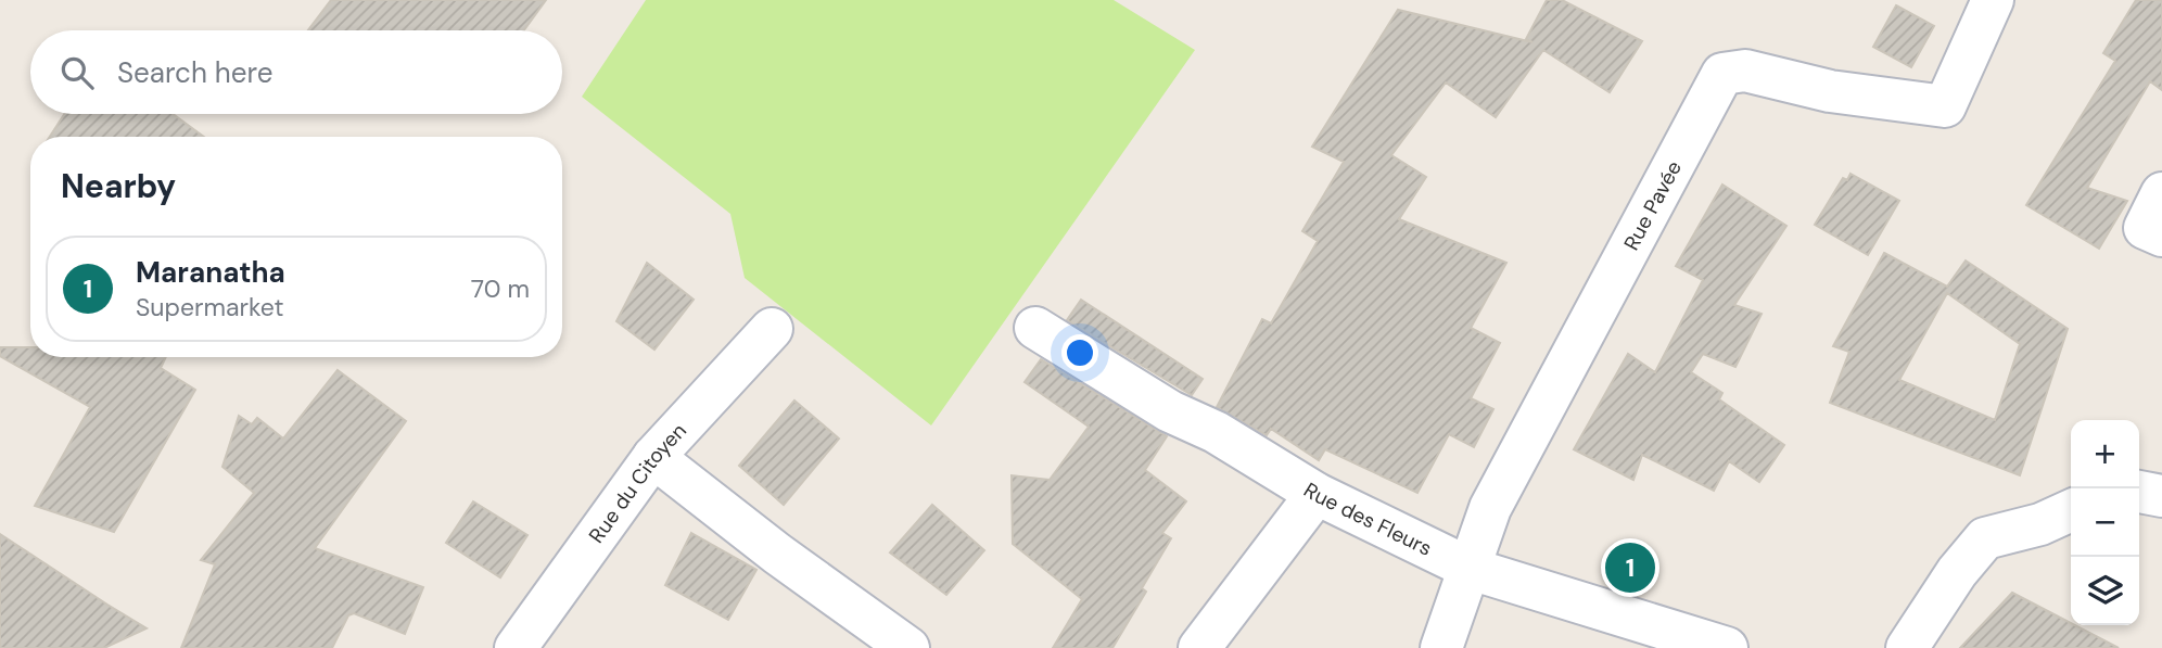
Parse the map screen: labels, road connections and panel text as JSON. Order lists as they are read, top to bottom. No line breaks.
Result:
{"streets":{"street":["Rue Pavée","Rue du Citoyen","Rue des Fleurs"]},"crossings":[["Rue Pavée","Rue des Fleurs"]],"page":{"search":"Search here","heading":"Nearby","list":[{"mark":"1","name":"Maranatha","note":"Supermarket","value":"70 m"}],"map_buttons":["+","−"],"pins":"1"}}
